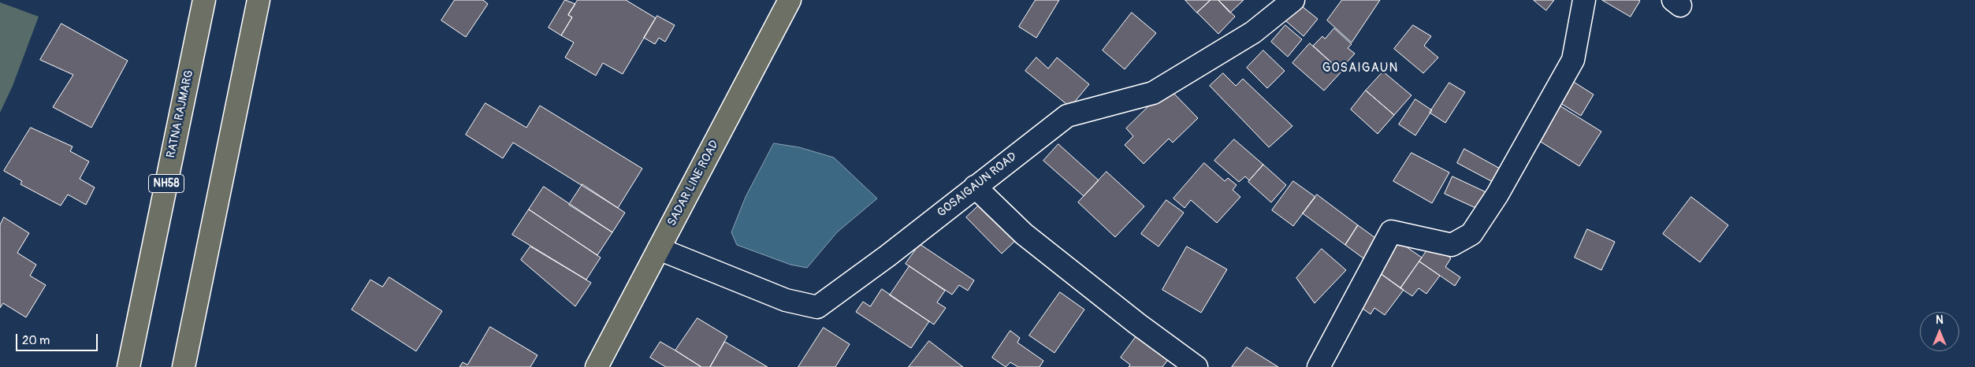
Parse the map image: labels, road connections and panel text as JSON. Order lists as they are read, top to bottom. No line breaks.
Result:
{"streets":{"main road":["RATNA RAJMARG","NH58","SADAR LINE ROAD"],"street":["GOSAIGAUN ROAD"]},"crossings":[["SADAR LINE ROAD","GOSAIGAUN ROAD"]],"districts":["GOSAIGAUN"],"scale_bar":"20 m","north":"top"}
